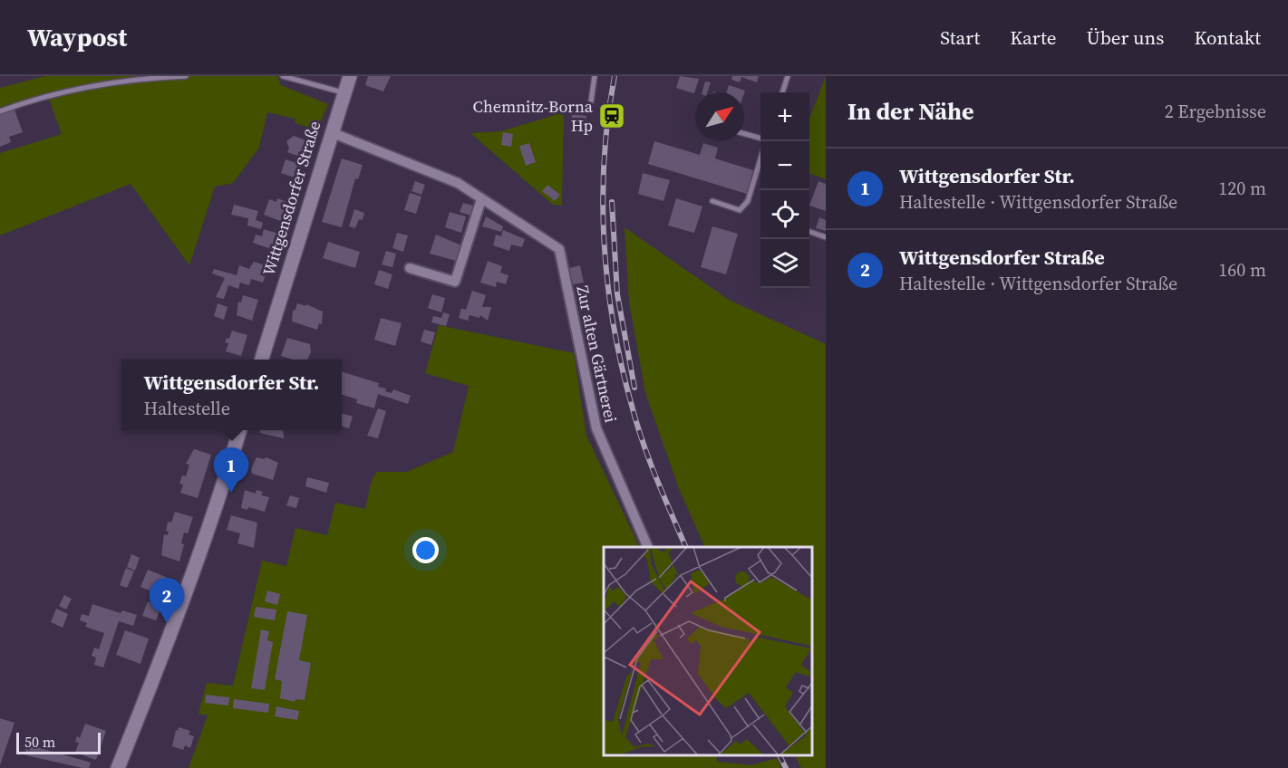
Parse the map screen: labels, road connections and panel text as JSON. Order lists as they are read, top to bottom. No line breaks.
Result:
{"streets":{"street":["Wittgensdorfer Straße","Zur alten Gärtnerei"]},"crossings":[["Wittgensdorfer Straße","Zur alten Gärtnerei"]],"places":{"station":["Chemnitz-Borna Hp"]},"scale_bar":"50 m","north":"top right","page":{"header":"Waypost","nav":["Start","Karte","Über uns","Kontakt"],"heading":["In der Nähe","2 Ergebnisse"],"map_buttons":["+","−"],"list":[{"mark":"1","name":"Wittgensdorfer Str.","note":"Haltestelle · Wittgensdorfer Straße","value":"120 m"},{"mark":"2","name":"Wittgensdorfer Straße","note":"Haltestelle · Wittgensdorfer Straße","value":"160 m"}],"popup":["Wittgensdorfer Str.","Haltestelle"],"pins":["1","2"],"scale":"50 m"}}
